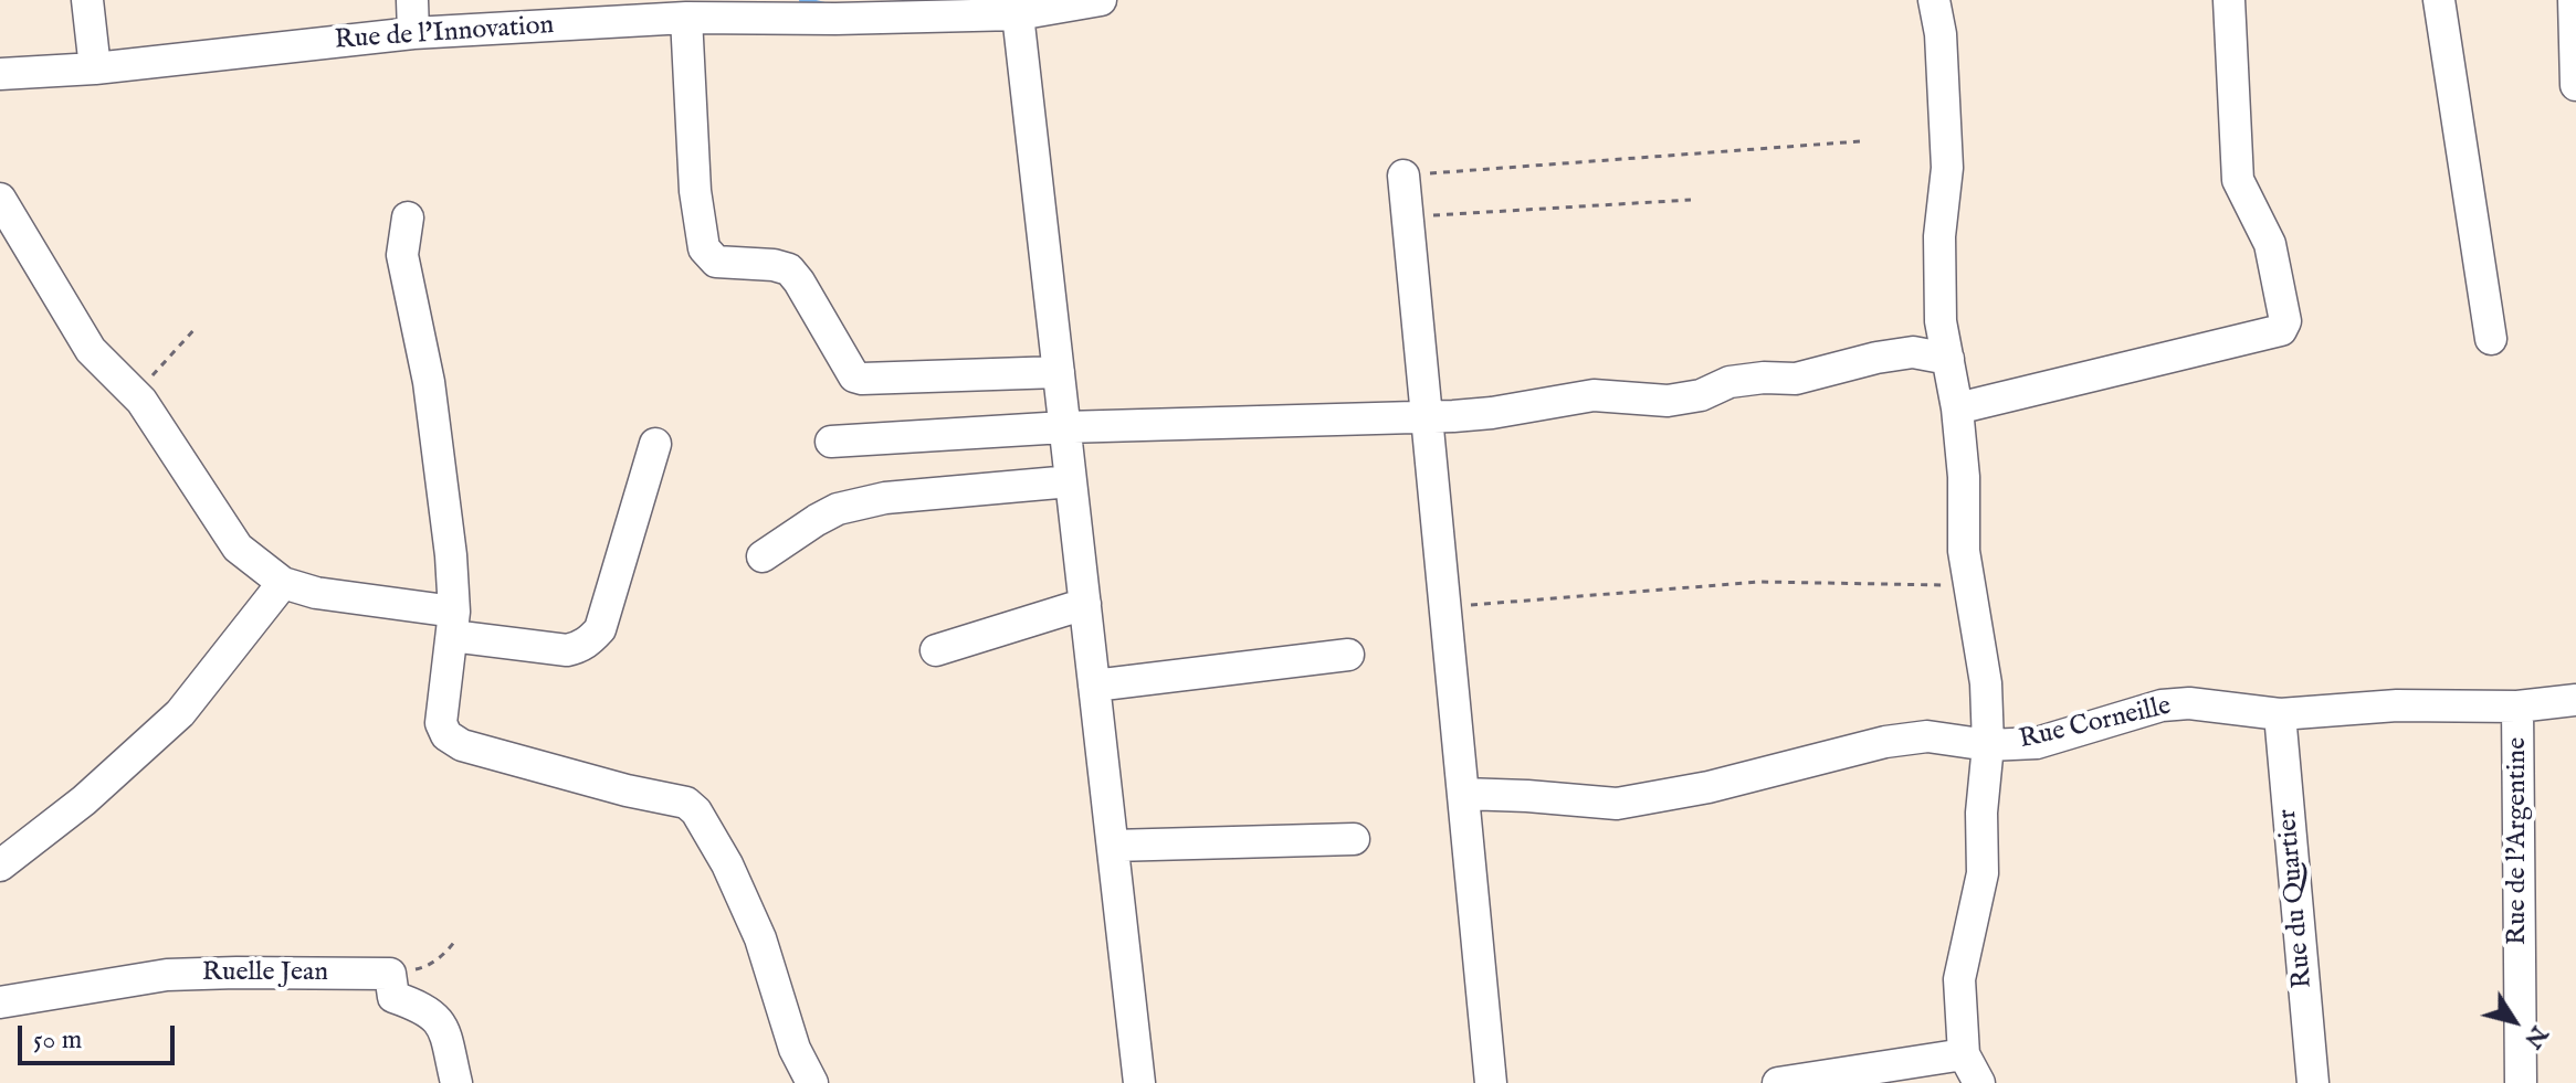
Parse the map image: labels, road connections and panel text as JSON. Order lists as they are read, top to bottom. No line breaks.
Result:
{"streets":{"street":["Rue de l'Innovation","Rue Corneille","Rue de l'Argentine","Rue du Quartier","Ruelle Jean"]},"crossings":[["Rue Corneille","Rue de l'Argentine"],["Rue Corneille","Rue du Quartier"]],"scale_bar":"50 m","north":"bottom right"}
